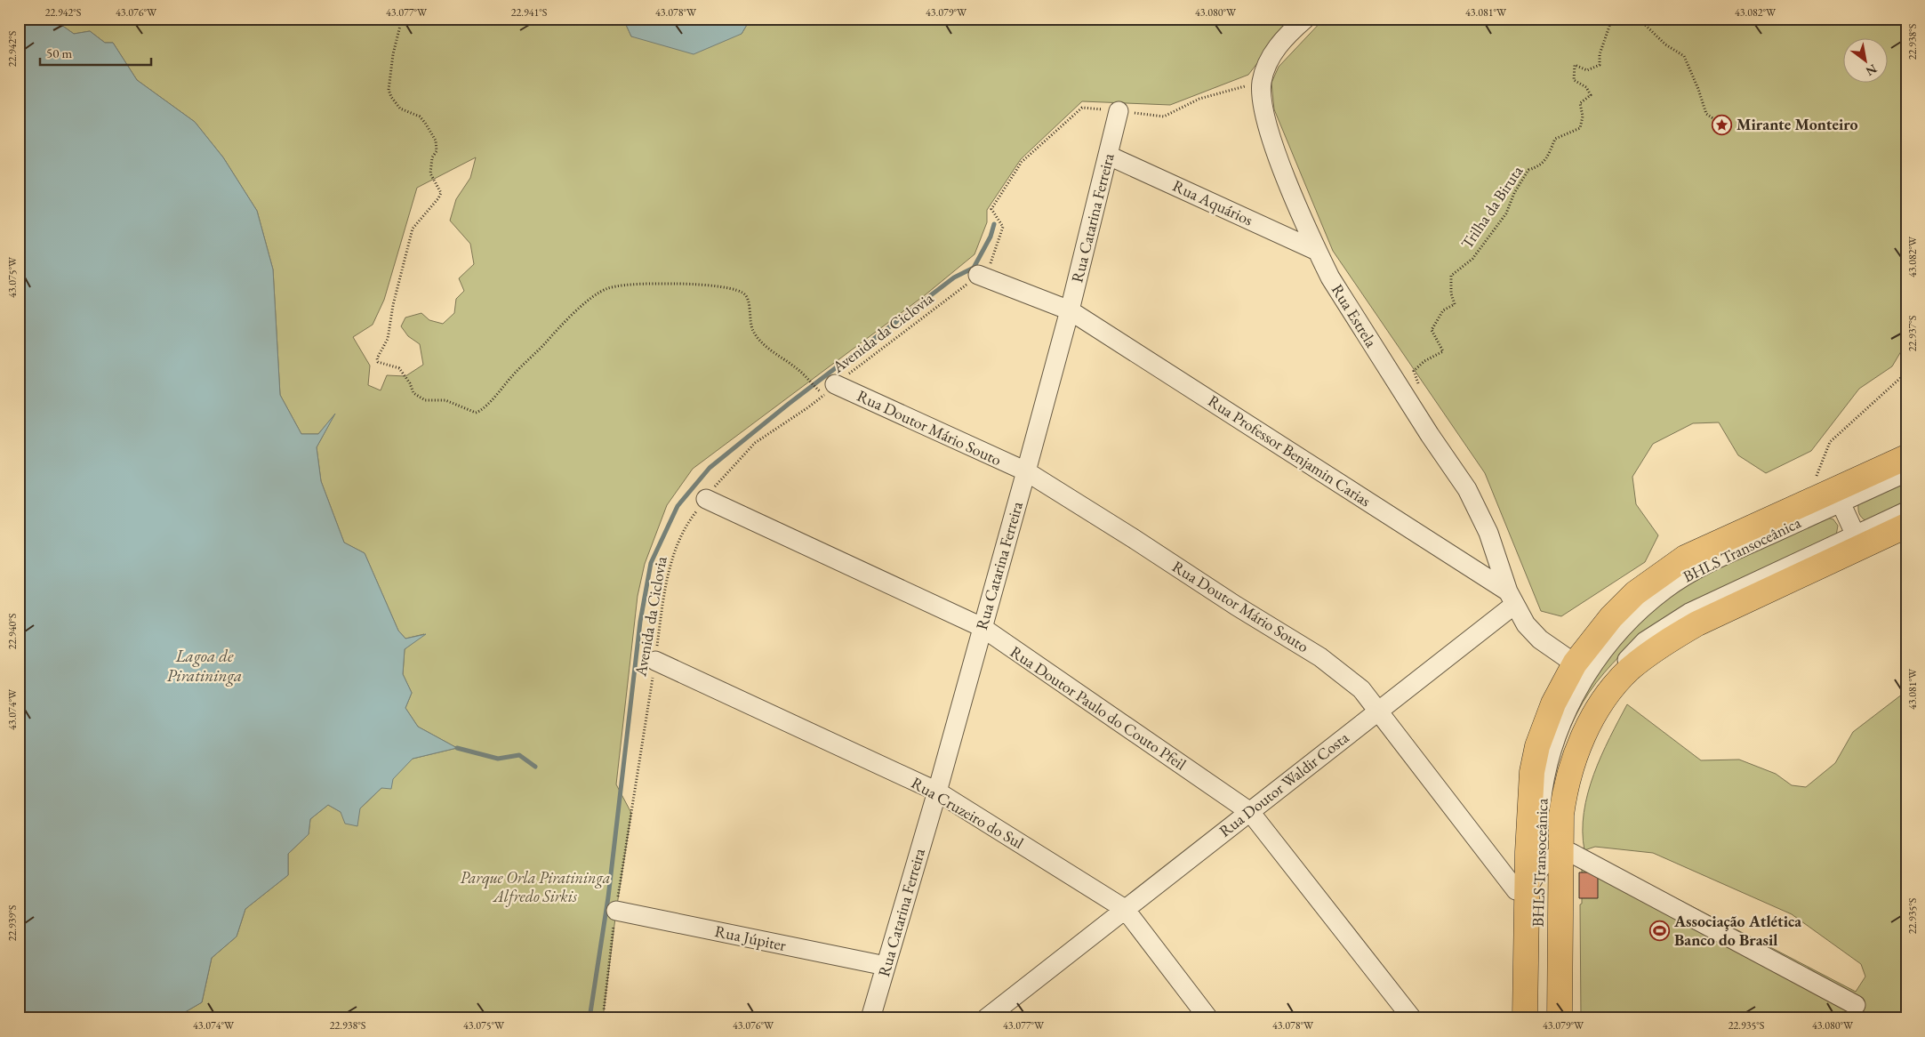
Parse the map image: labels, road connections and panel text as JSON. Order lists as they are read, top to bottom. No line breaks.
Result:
{"streets":{"street":["Rua Aquários","Rua Catarina Ferreira","Rua Estrela","Rua Doutor Mário Souto","Rua Professor Benjamin Carias","BHLS Transoceânica","Rua Doutor Paulo do Couto Pfeil","Rua Doutor Waldir Costa","Rua Cruzeiro do Sul","Rua Júpiter"],"path":["Trilha da Biruta","Avenida da Ciclovia"]},"crossings":[["Rua Aquários","Rua Catarina Ferreira"],["Rua Aquários","Rua Estrela"],["Rua Catarina Ferreira","Rua Doutor Mário Souto"],["Rua Catarina Ferreira","Rua Professor Benjamin Carias"],["Rua Catarina Ferreira","Rua Doutor Paulo do Couto Pfeil"],["Rua Catarina Ferreira","Rua Cruzeiro do Sul"],["Rua Catarina Ferreira","Rua Júpiter"],["Rua Estrela","Rua Professor Benjamin Carias"],["Rua Estrela","Rua Doutor Waldir Costa"],["Avenida da Ciclovia","Rua Doutor Mário Souto"],["Avenida da Ciclovia","Rua Professor Benjamin Carias"],["Avenida da Ciclovia","Rua Doutor Paulo do Couto Pfeil"],["Avenida da Ciclovia","Rua Cruzeiro do Sul"],["Avenida da Ciclovia","Rua Júpiter"],["Rua Doutor Mário Souto","BHLS Transoceânica"],["Rua Doutor Mário Souto","Rua Doutor Waldir Costa"],["Rua Professor Benjamin Carias","Rua Doutor Waldir Costa"],["Rua Doutor Paulo do Couto Pfeil","Rua Doutor Waldir Costa"],["Rua Doutor Waldir Costa","Rua Cruzeiro do Sul"]],"water":["Lagoa de Piratininga"],"parks":["Parque Orla Piratininga Alfredo Sirkis"],"places":{"place":["Mirante Monteiro"],"sports":["Associação Atlética Banco do Brasil"]},"scale_bar":"50 m","north":"bottom right","coordinates":["22.942°S","43.076°W","43.077°W","22.941°S","43.078°W","43.079°W","43.080°W","43.081°W","43.082°W","22.938°S","43.075°W","22.937°S","22.940°S","43.074°W","22.935°S","22.939°S"]}
